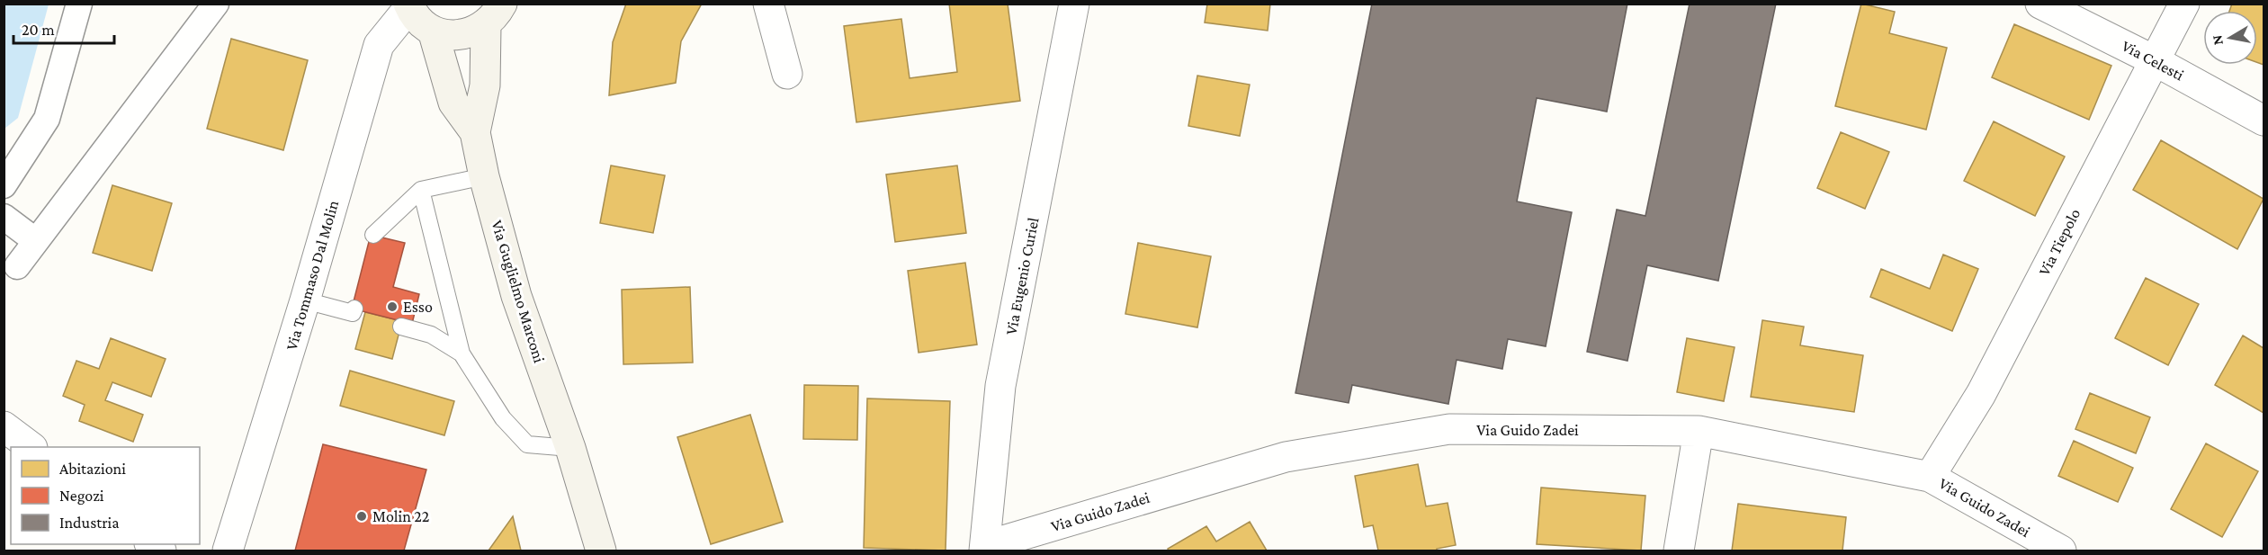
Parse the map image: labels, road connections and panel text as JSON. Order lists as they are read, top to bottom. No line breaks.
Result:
{"streets":{"main road":["Via Guglielmo Marconi"],"street":["Via Celesti","Via Tiepolo","Via Tommaso Dal Molin","Via Eugenio Curiel","Via Guido Zadei"]},"crossings":[["Via Celesti","Via Tiepolo"],["Via Tiepolo","Via Guido Zadei"],["Via Eugenio Curiel","Via Guido Zadei"]],"places":["Esso","Molin 22"],"legend":["Abitazioni","Negozi","Industria"],"scale_bar":"20 m","north":"left"}
